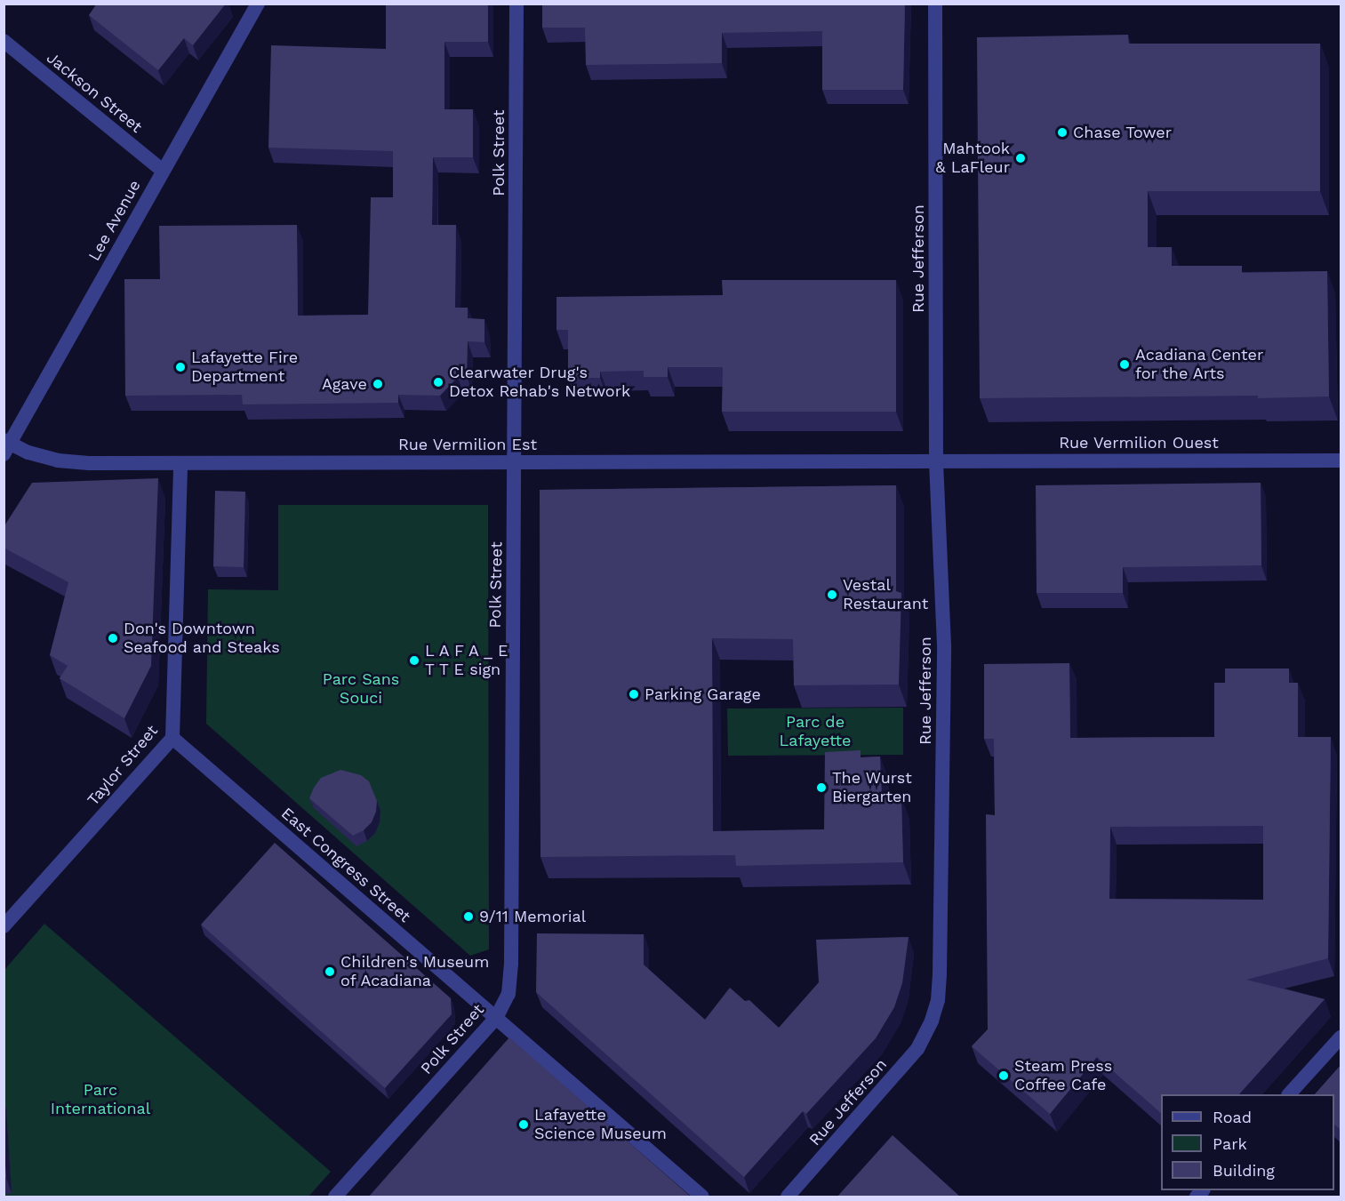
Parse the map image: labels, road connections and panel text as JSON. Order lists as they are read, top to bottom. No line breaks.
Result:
{"streets":{"street":["Jackson Street","Polk Street","Lee Avenue","Rue Jefferson","Rue Vermilion Ouest","Rue Vermilion Est","Taylor Street","East Congress Street"]},"crossings":[["Jackson Street","Lee Avenue"],["Polk Street","Rue Vermilion Est"],["Polk Street","East Congress Street"],["Lee Avenue","Rue Vermilion Est"],["Rue Jefferson","Rue Vermilion Ouest"],["Rue Jefferson","Rue Vermilion Est"],["Rue Vermilion Ouest","Rue Vermilion Est"],["Rue Vermilion Est","Taylor Street"],["Taylor Street","East Congress Street"]],"parks":["Parc Sans Souci","Parc de Lafayette","Parc International"],"places":["Chase Tower","Mahtook & LaFleur","Acadiana Center for the Arts","Lafayette Fire Department","Clearwater Drug's Detox Rehab's Network","Agave","Vestal Restaurant","Don's Downtown Seafood and Steaks","L A F A _ E T T E sign","Parking Garage","The Wurst Biergarten","9/11 Memorial","Children's Museum of Acadiana","Steam Press Coffee Cafe","Lafayette Science Museum"],"legend":["Road","Park","Building"]}
